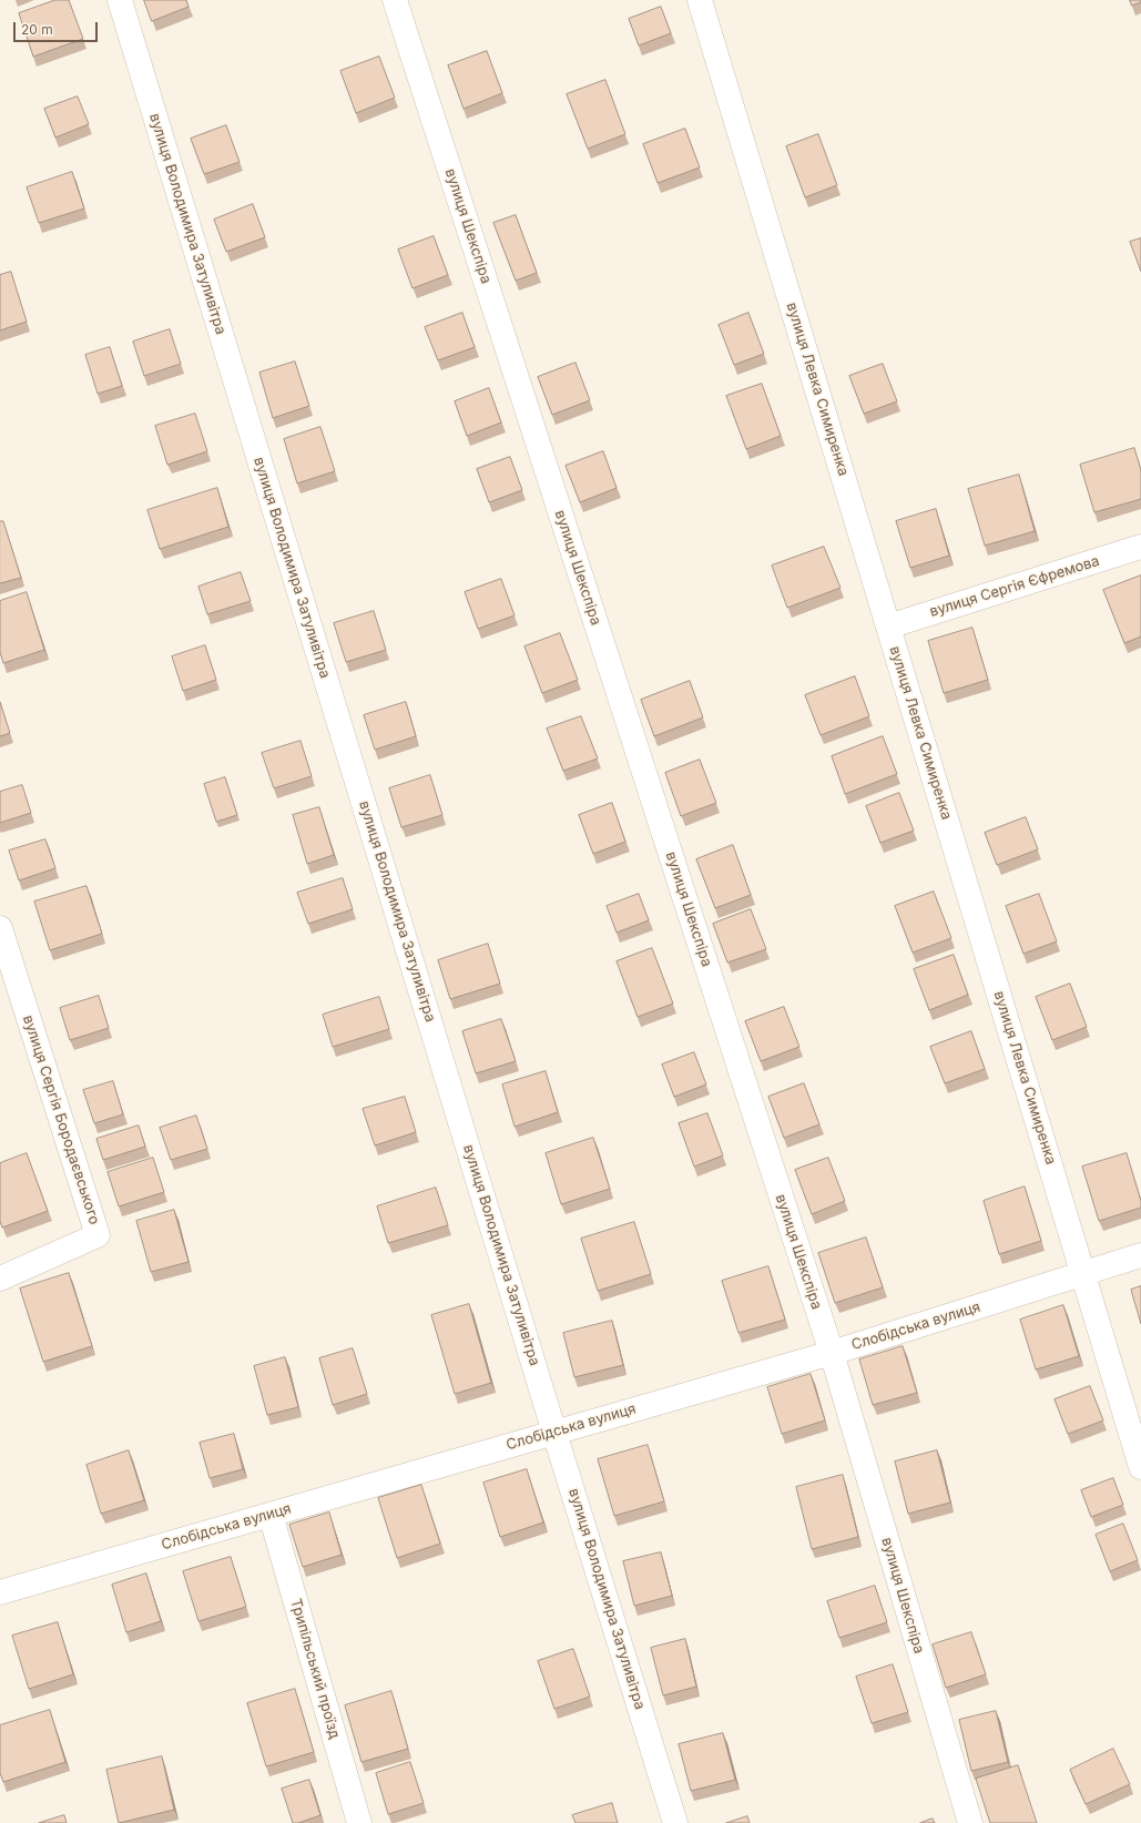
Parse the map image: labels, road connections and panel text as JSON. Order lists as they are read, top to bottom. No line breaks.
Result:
{"streets":{"street":["вулиця Володимира Затуливітра","вулиця Шекспіра","вулиця Левка Симиренка","вулиця Сергія Єфремова","вулиця Сергія Бородаєвського","Слобідська вулиця","Трипільський проїзд"]},"crossings":[["вулиця Володимира Затуливітра","Слобідська вулиця"],["вулиця Шекспіра","Слобідська вулиця"],["вулиця Левка Симиренка","вулиця Сергія Єфремова"],["вулиця Левка Симиренка","Слобідська вулиця"],["Слобідська вулиця","Трипільський проїзд"]],"scale_bar":"20 m"}
